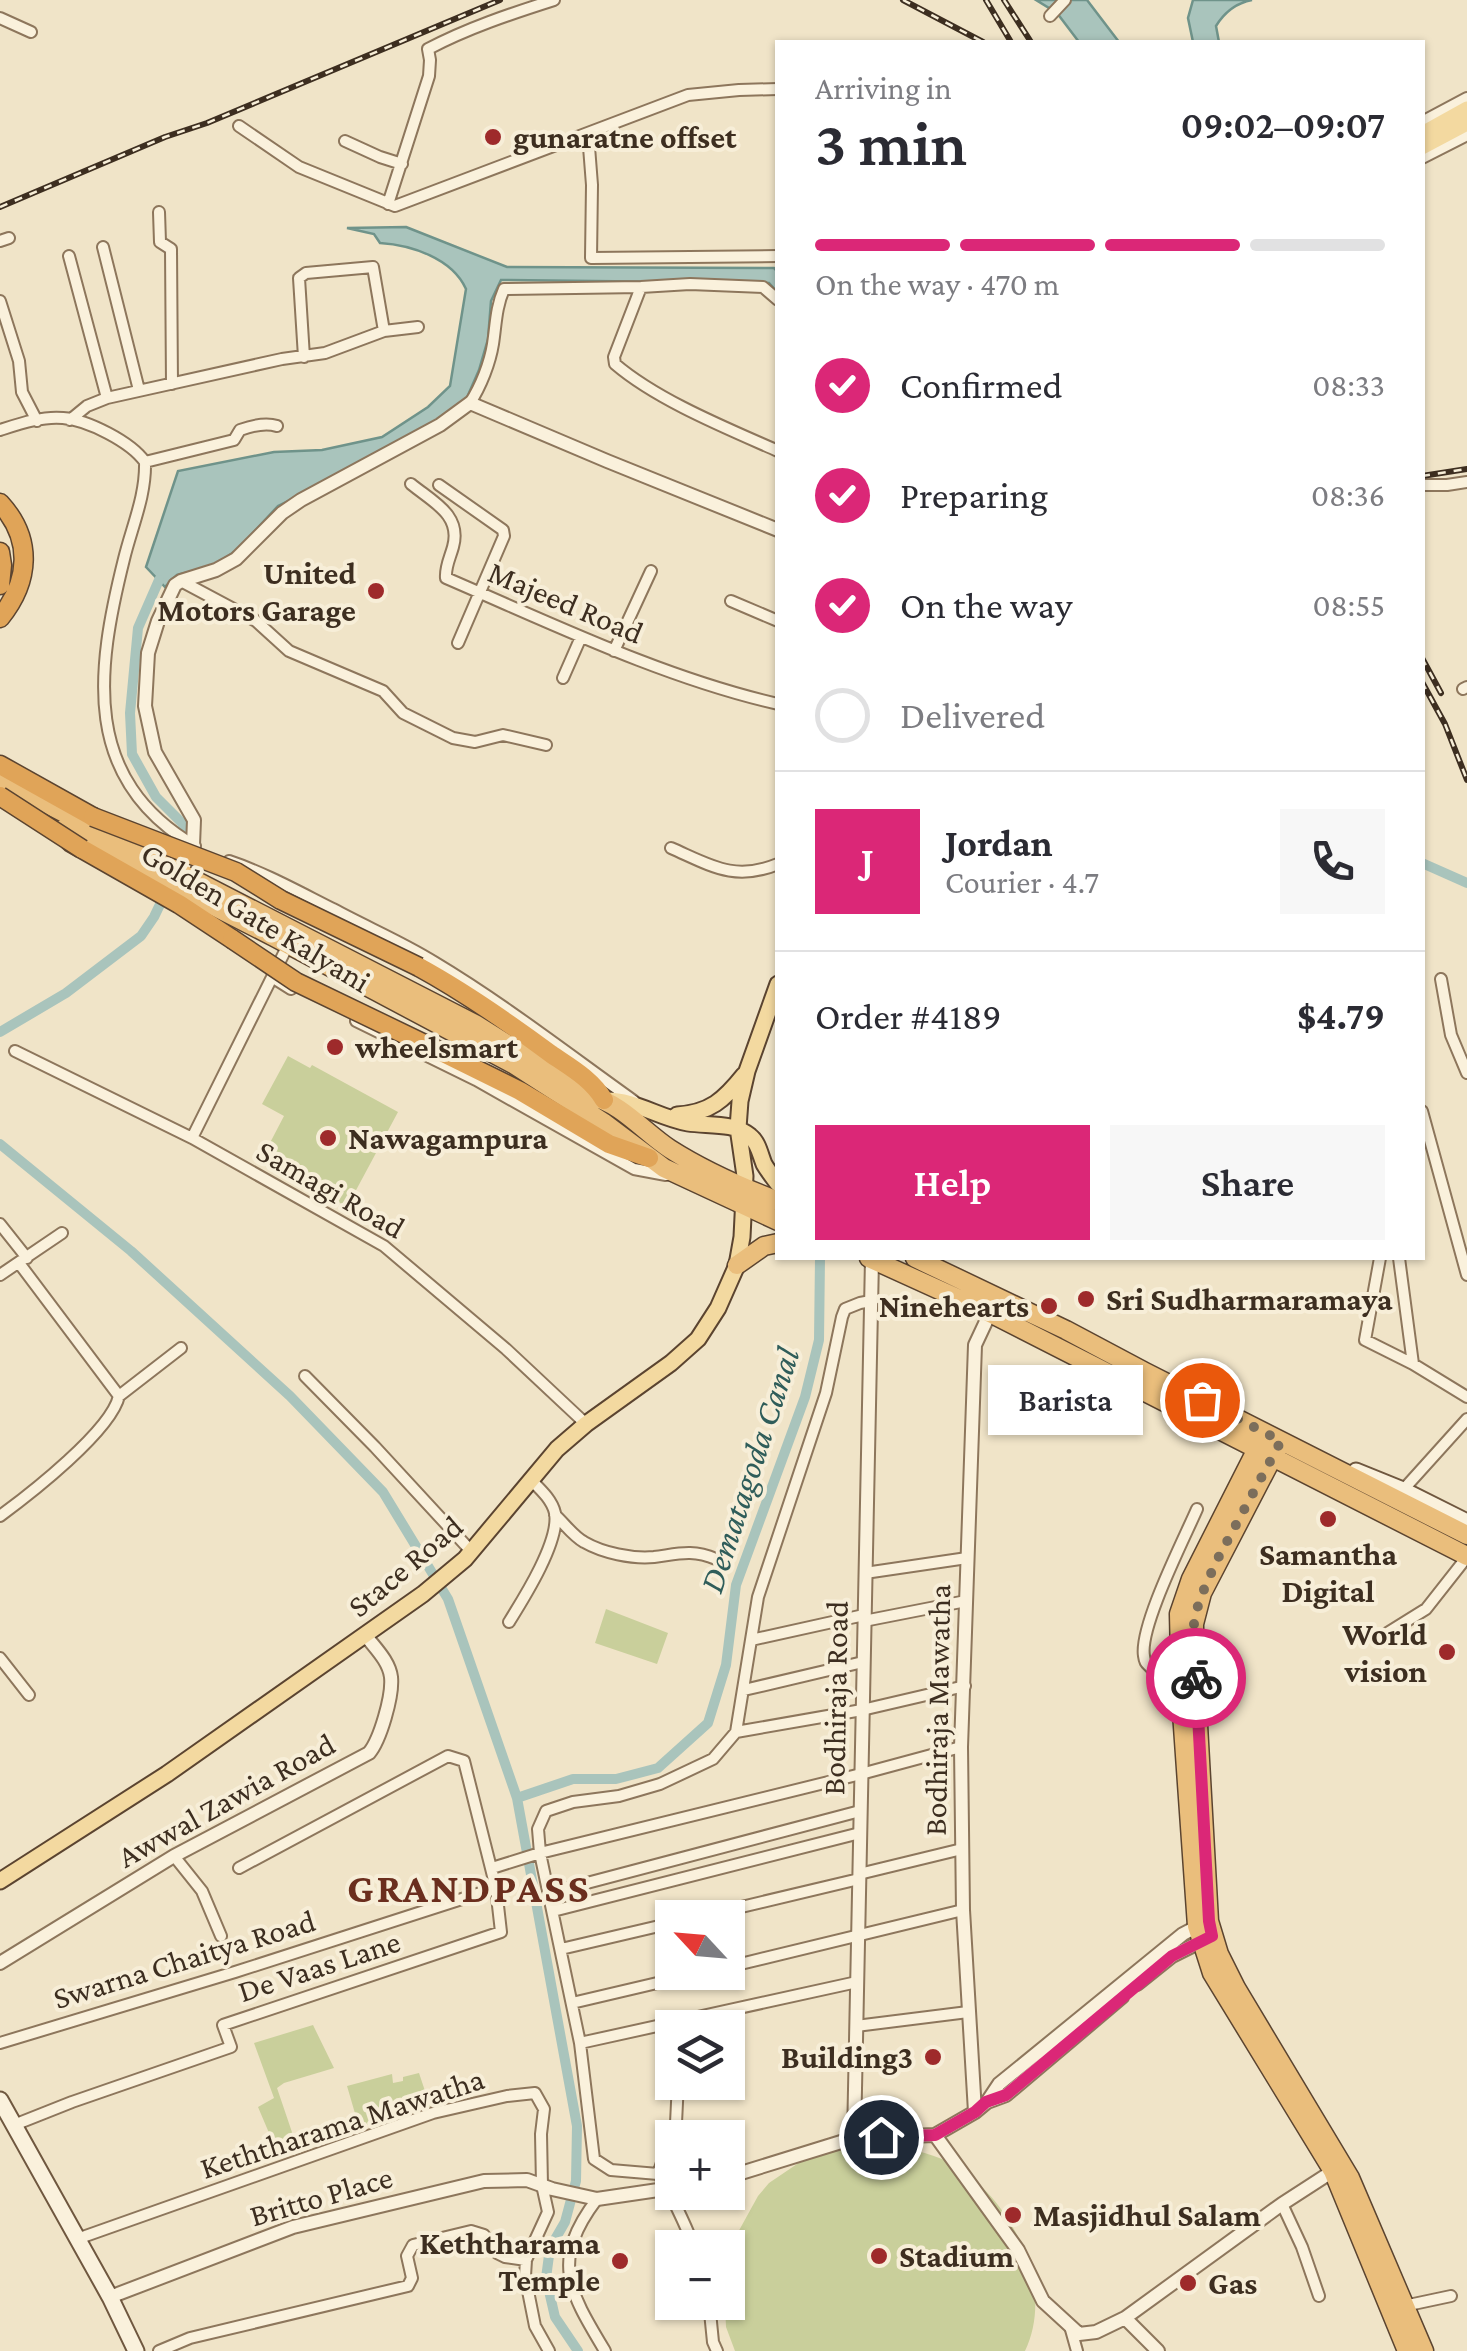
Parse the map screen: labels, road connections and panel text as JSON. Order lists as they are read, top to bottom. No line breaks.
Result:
{"streets":{"highway":["Golden Gate Kalyani"],"main road":["Stace Road"],"street":["Majeed Road","Samagi Road","Bodhiraja Road","Bodhiraja Mawatha","Awwal Zawia Road","Swarna Chaitya Road","De Vaas Lane","Keththarama Mawatha","Britto Place"]},"crossings":[["Samagi Road","Stace Road"],["Stace Road","Awwal Zawia Road"],["Swarna Chaitya Road","De Vaas Lane"],["Keththarama Mawatha","Britto Place"]],"districts":["GRANDPASS"],"water":["Dematagoda Canal"],"places":["gunaratne offset","United Motors Garage","wheelsmart","Nawagampura","Sri Sudharmaramaya","Ninehearts","Barista","Samantha Digital","World vision","Building3","Masjidhul Salam","Stadium","Keththarama Temple","Gas"],"north":"top left","page":{"heading":["3 min","Arriving in","09:02–09:07"],"panel":["Jordan","Courier · 4.7","Order #4189","$4.79"],"bar":"On the way · 470 m","list":[["Confirmed","08:33"],["Preparing","08:36"],["On the way","08:55"],"Delivered"],"round":"J","buttons":["Help","Share"],"bubble":"Barista","map_buttons":["+","−"]}}
